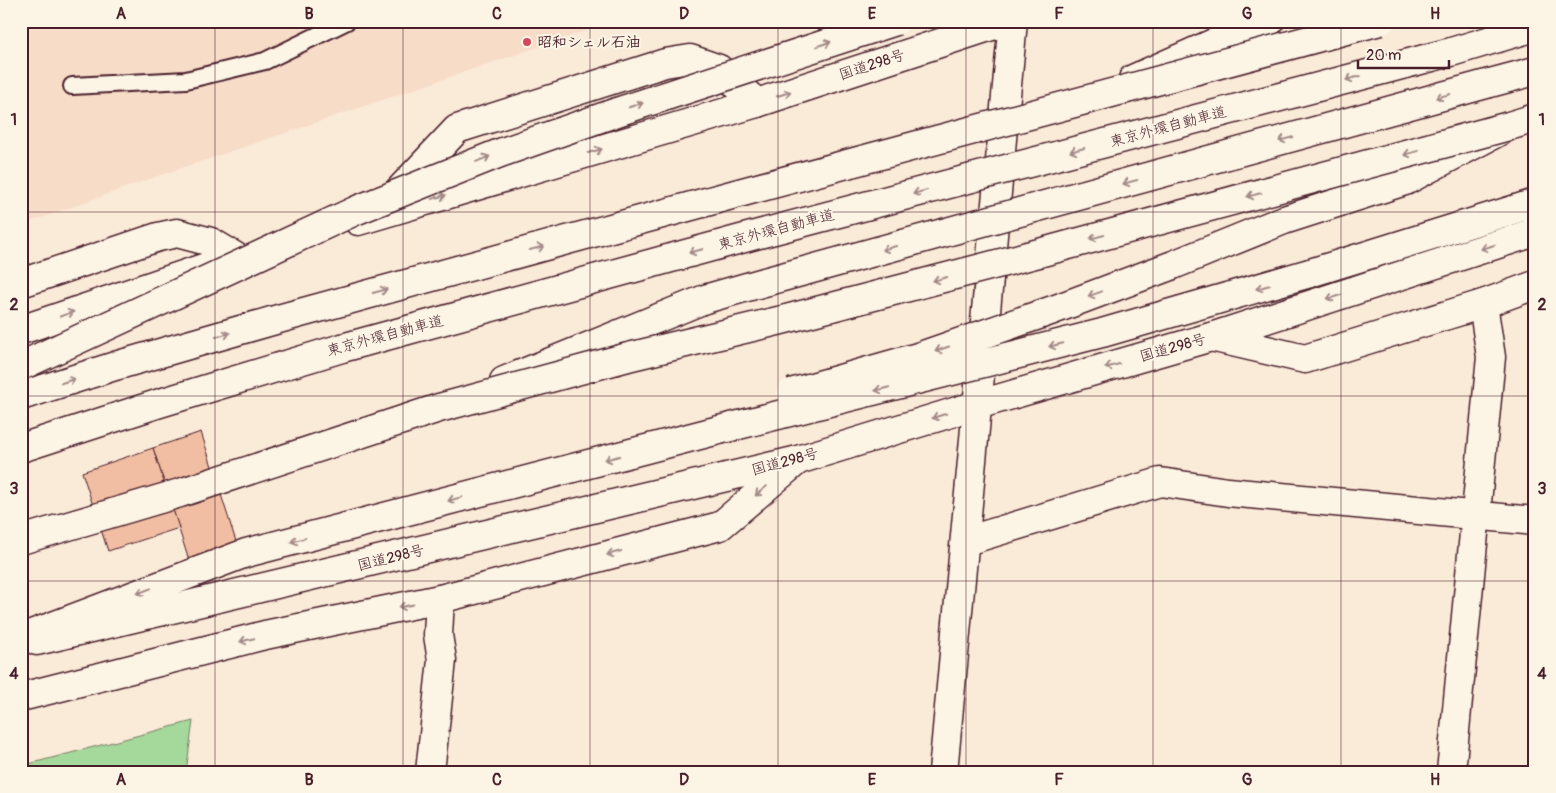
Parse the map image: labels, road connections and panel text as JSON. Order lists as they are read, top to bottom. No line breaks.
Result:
{"streets":{"main road":["国道298号","東京外環自動車道"]},"places":["昭和シェル石油"],"scale_bar":"20 m","grid":{"columns":["A","B","C","D","E","F","G","H"],"rows":["1","2","3","4"]}}
